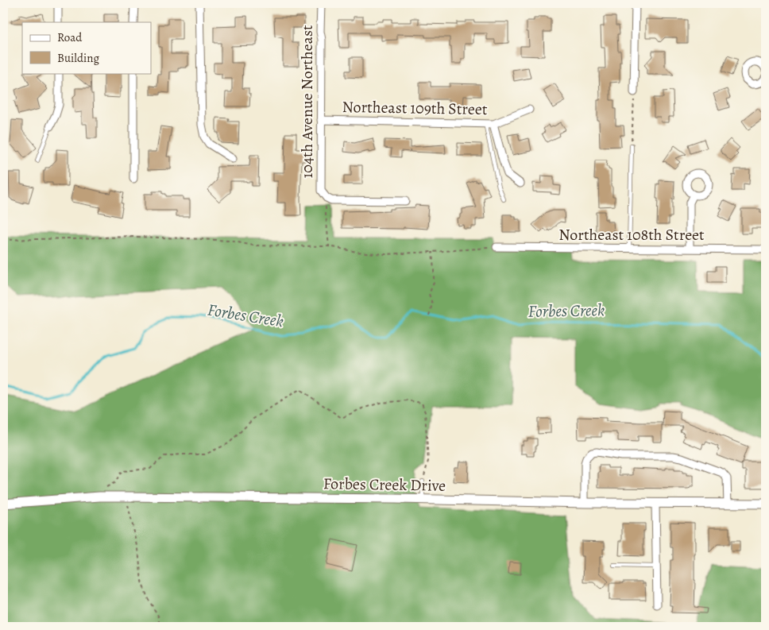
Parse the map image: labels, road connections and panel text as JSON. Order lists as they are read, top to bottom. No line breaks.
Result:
{"streets":{"street":["104th Avenue Northeast","Northeast 109th Street","Northeast 108th Street","Forbes Creek Drive"]},"crossings":[["104th Avenue Northeast","Northeast 109th Street"]],"water":["Forbes Creek"],"legend":["Road","Building"]}
